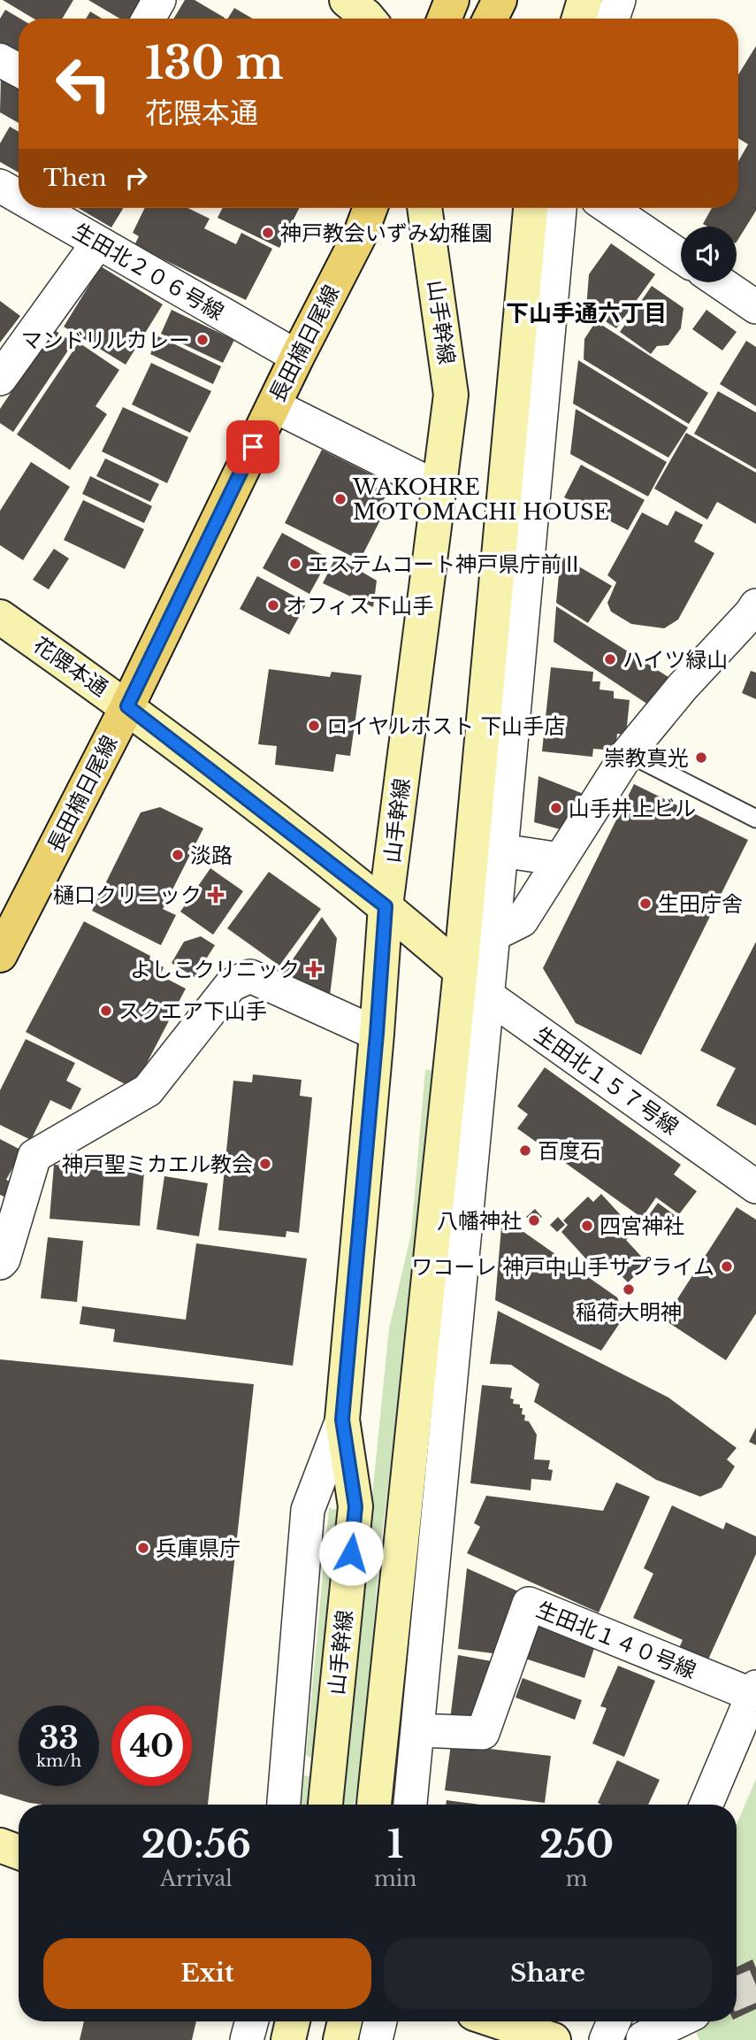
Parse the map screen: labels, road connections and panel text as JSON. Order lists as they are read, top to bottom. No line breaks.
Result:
{"streets":{"main road":["長田楠日尾線"],"street":["生田北２０６号線","山手幹線","花隈本通","生田北１５７号線","生田北１４０号線"]},"crossings":[["生田北２０６号線","長田楠日尾線"],["山手幹線","花隈本通"],["長田楠日尾線","花隈本通"],["花隈本通","生田北１５７号線"]],"districts":["下山手通六丁目"],"places":{"other":["神戸教会いずみ幼稚園","マンドリルカレー","WAKOHRE MOTOMACHI HOUSE","エステムコート神戸県庁前Ⅱ","オフィス下山手","ハイツ緑山","ロイヤルホスト 下山手店","崇教真光","山手井上ビル","淡路","生田庁舎","スクエア下山手","百度石","神戸聖ミカエル教会","八幡神社","四宮神社","ワコーレ 神戸中山手サプライム","稲荷大明神","兵庫県庁"],"health":["樋口クリニック","よしこクリニック"]},"page":{"turn":["130 m","花隈本通"],"then":"Then","speed":"33 km/h","limit":"40","eta":["20:56","Arrival","1","min","250","m"],"buttons":["Exit","Share"]}}
